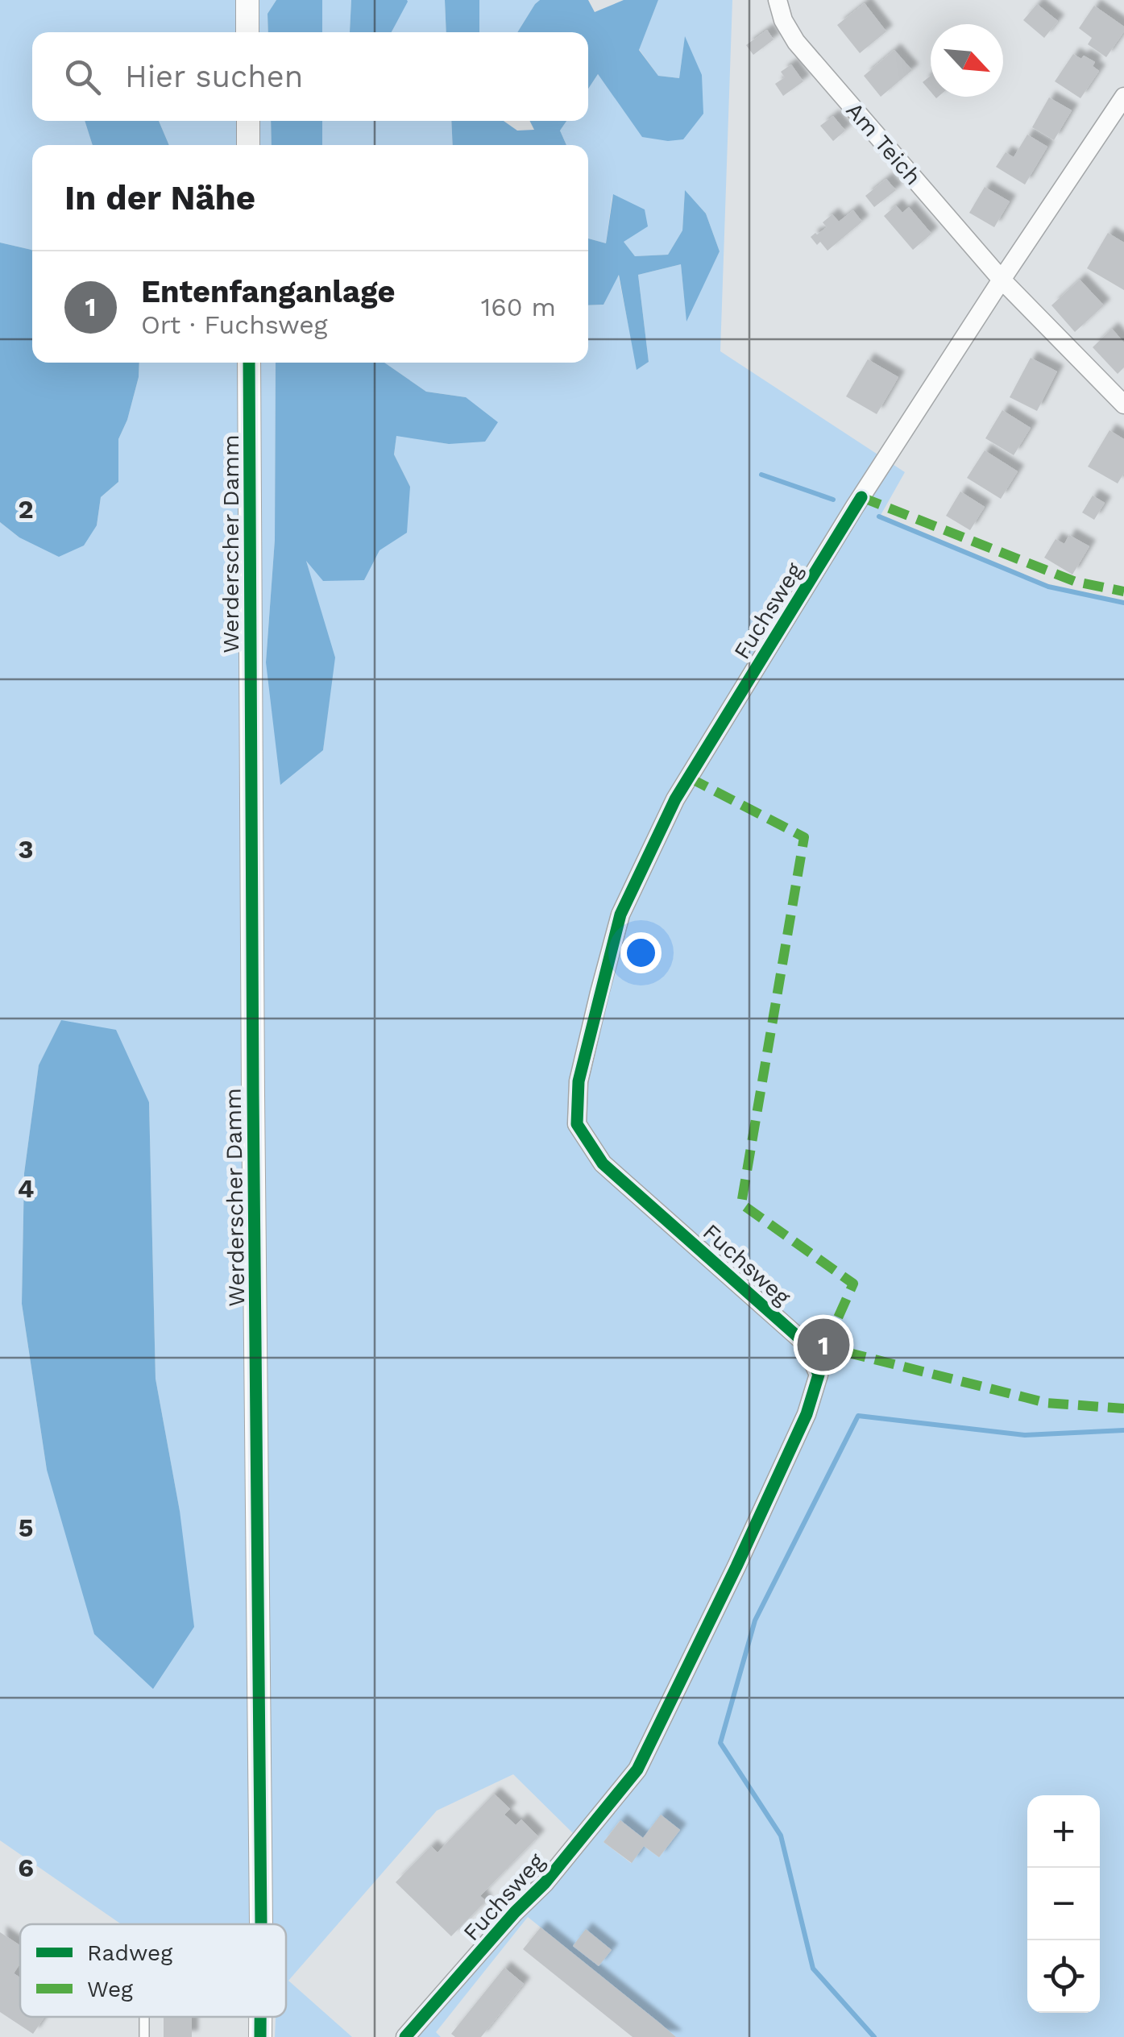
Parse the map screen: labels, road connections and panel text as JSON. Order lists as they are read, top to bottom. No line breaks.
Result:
{"streets":{"street":["Am Teich","Werderscher Damm","Fuchsweg"]},"crossings":[["Am Teich","Fuchsweg"]],"legend":["Radweg","Weg"],"north":"bottom right","page":{"search":"Hier suchen","heading":"In der Nähe","list":[{"mark":"1","name":"Entenfanganlage","note":"Ort · Fuchsweg","value":"160 m"}],"pins":"1","map_buttons":["+","−"]},"grid":{"rows":["2","3","4","5","6"]}}
